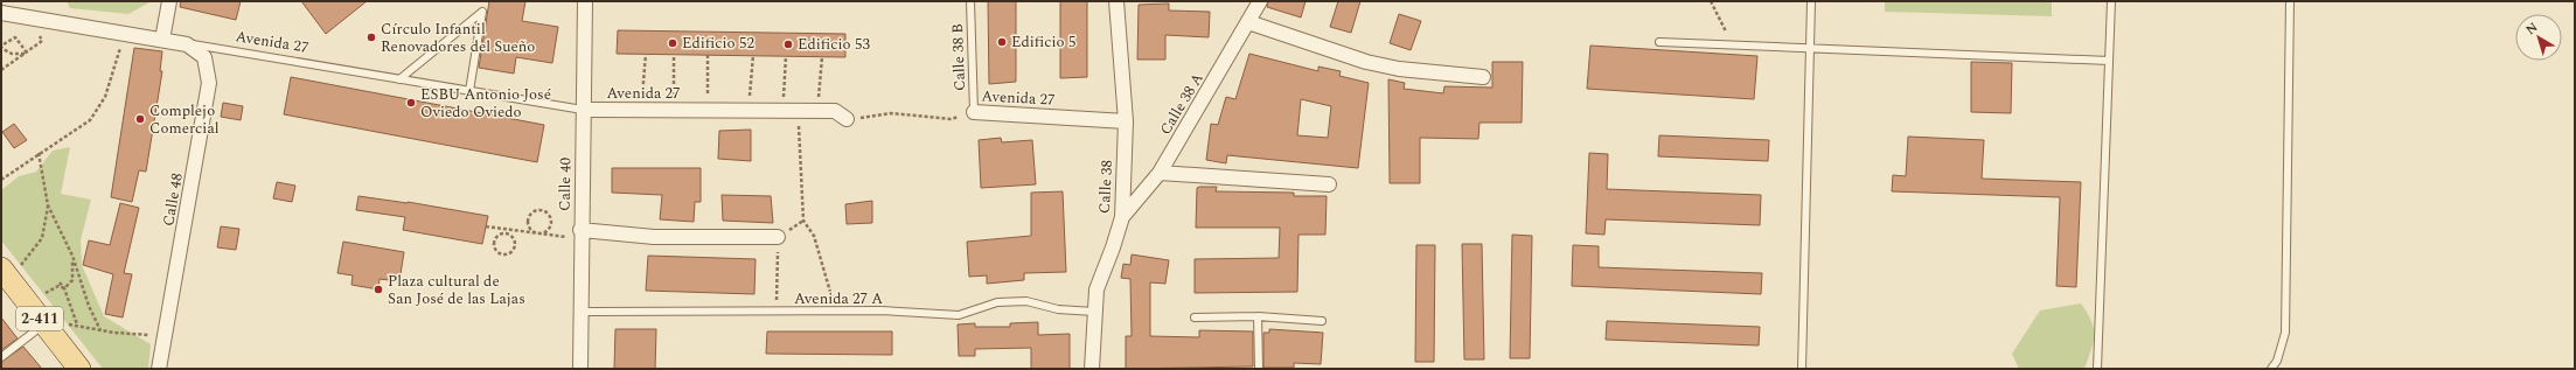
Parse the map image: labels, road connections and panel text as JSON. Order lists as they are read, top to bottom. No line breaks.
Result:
{"streets":{"main road":["2-411"],"street":["Avenida 27","Calle 38 A","Calle 40","Calle 38","Calle 48"],"lane":["Calle 38 B","Avenida 27 A"]},"crossings":[["Avenida 27","Calle 38 B"],["Avenida 27","Calle 40"],["Avenida 27","Calle 38"],["Avenida 27","Calle 48"],["Calle 38 A","Calle 38"],["Calle 40","Avenida 27 A"],["Calle 38","Avenida 27 A"]],"places":["Círculo Infantil Renovadores del Sueño","Edificio 5","Edificio 52","Edificio 53","ESBU Antonio José Oviedo Oviedo","Complejo Comercial","Plaza cultural de San José de las Lajas"],"north":"top left"}
